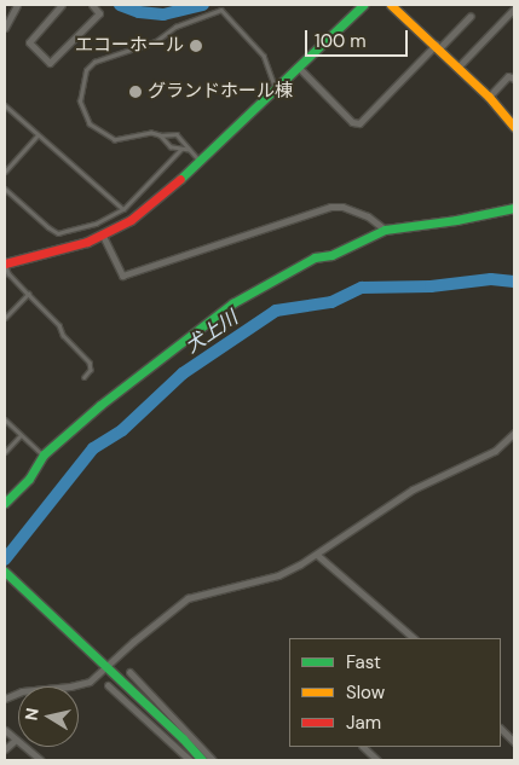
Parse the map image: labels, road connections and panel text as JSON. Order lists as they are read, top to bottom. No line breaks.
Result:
{"water":["犬上川"],"places":["エコーホール","グランドホール棟"],"legend":["Fast","Slow","Jam"],"scale_bar":"100 m","north":"left"}
